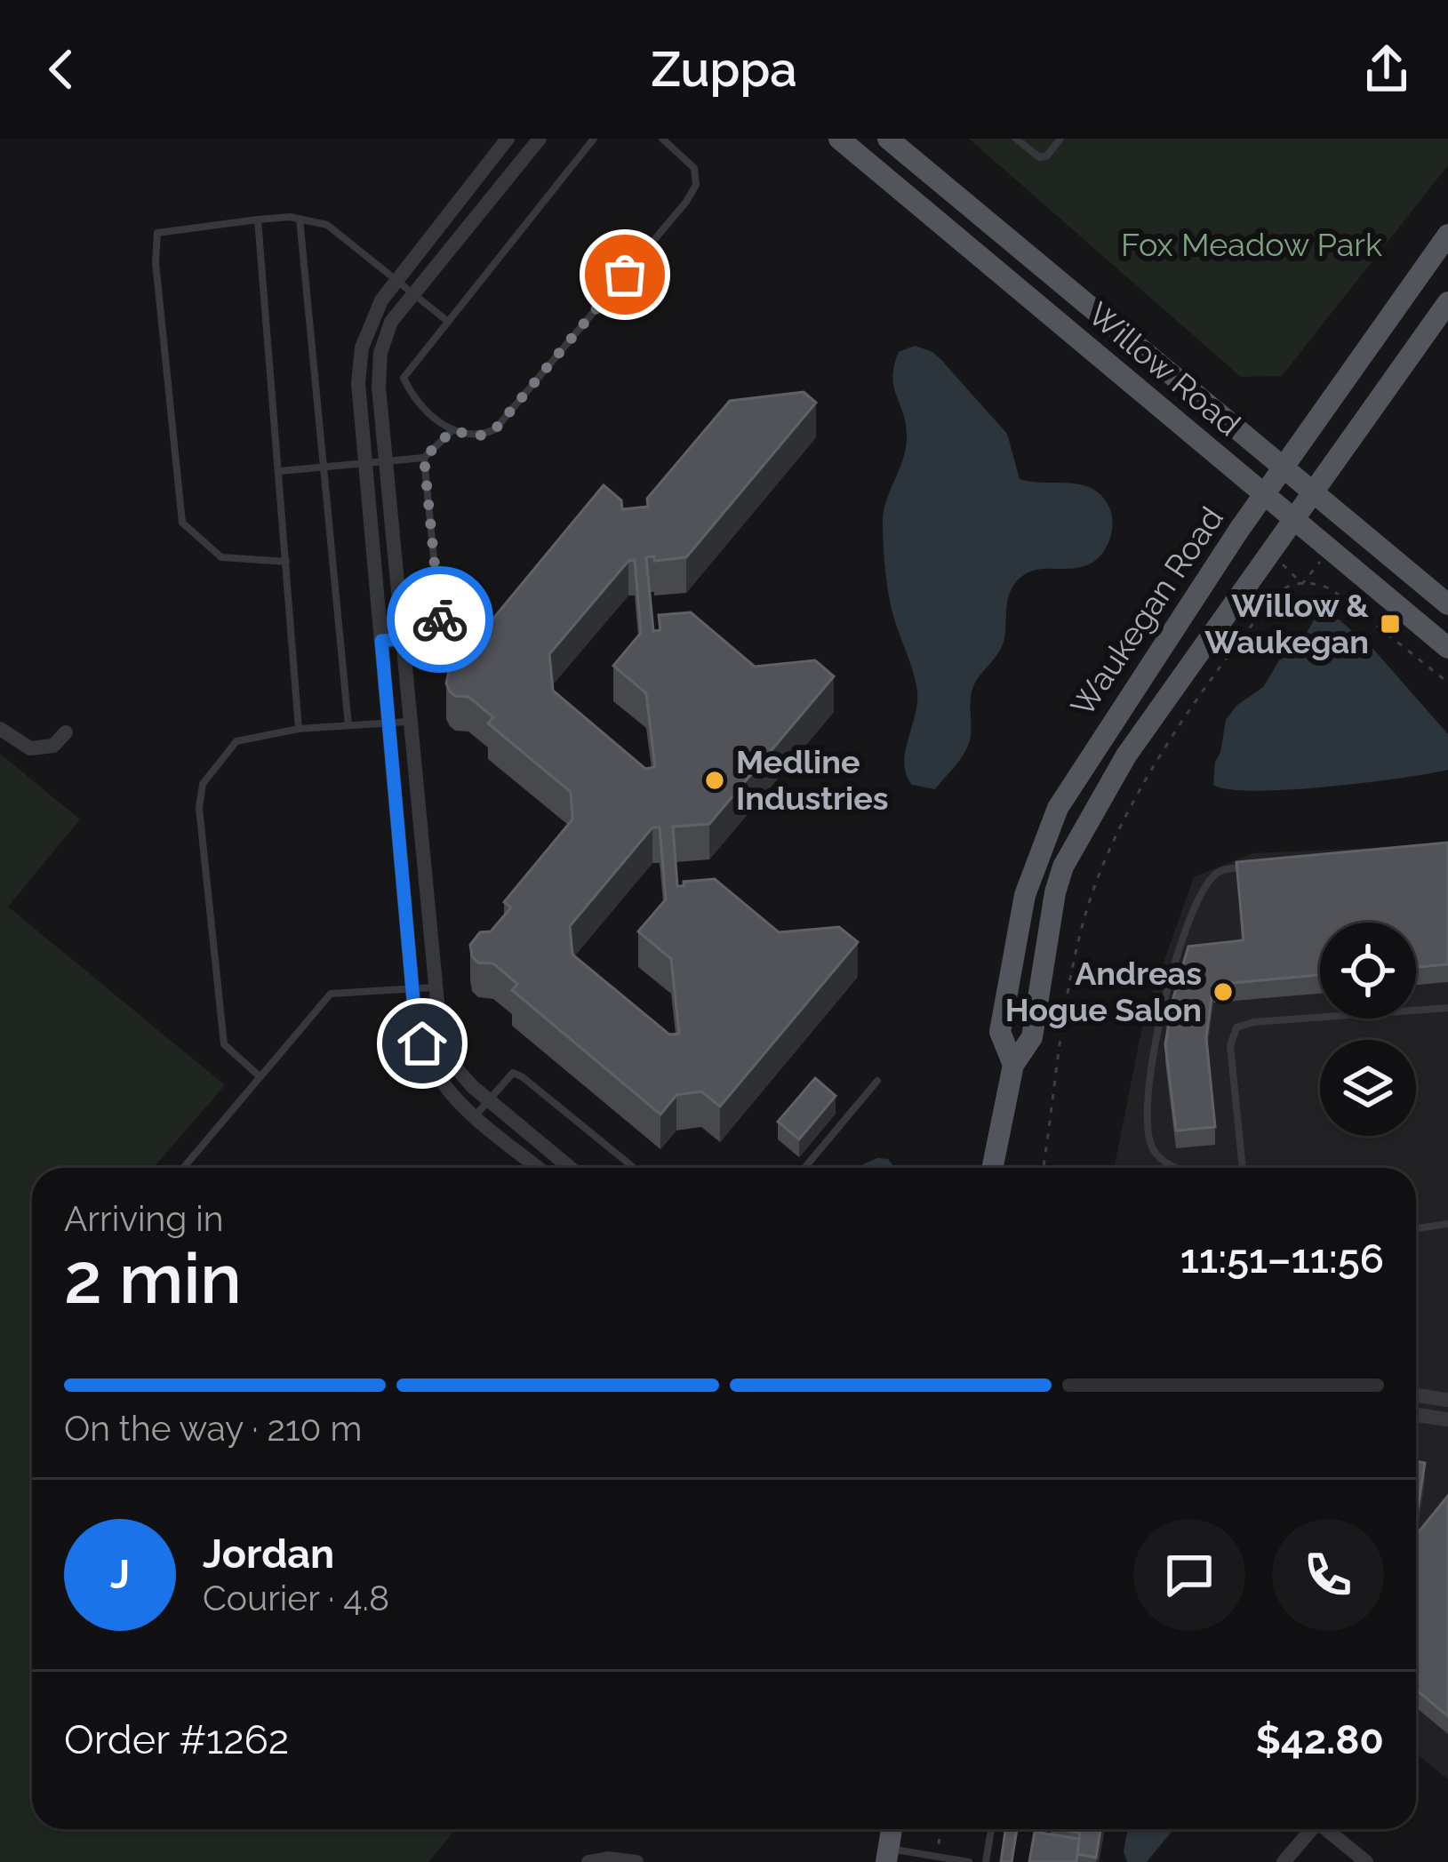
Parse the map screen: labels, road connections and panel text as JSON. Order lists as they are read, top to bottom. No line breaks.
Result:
{"streets":{"main road":["Willow Road","Waukegan Road"]},"crossings":[["Willow Road","Waukegan Road"]],"parks":["Fox Meadow Park"],"places":{"transit":["Willow & Waukegan"],"other":["Medline Industries","Andreas Hogue Salon"]},"page":{"header":"Zuppa","heading":["2 min","Arriving in","11:51–11:56"],"panel":["Jordan","Courier · 4.8","Order #1262","$42.80"],"bar":"On the way · 210 m","round":"J"}}
